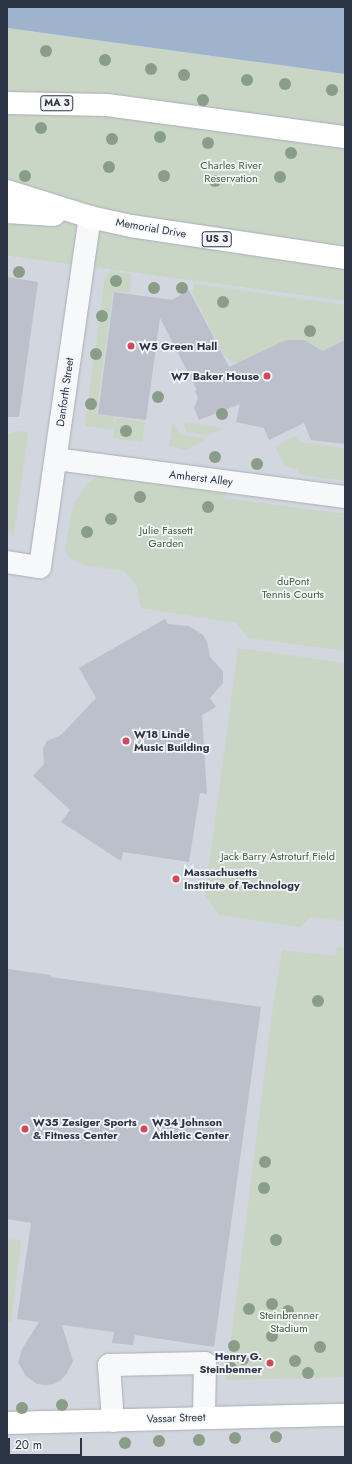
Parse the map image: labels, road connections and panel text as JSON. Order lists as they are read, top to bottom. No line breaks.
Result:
{"streets":{"main road":["MA 3","Memorial Drive","US 3","Vassar Street"],"street":["Danforth Street","Amherst Alley"]},"crossings":[["Memorial Drive","Danforth Street"],["Danforth Street","Amherst Alley"]],"parks":["Charles River Reservation","Julie Fassett Garden","duPont Tennis Courts","Jack Barry Astroturf Field","Steinbrenner Stadium"],"places":["W5 Green Hall","W7 Baker House","W18 Linde Music Building","Massachusetts Institute of Technology","W35 Zesiger Sports & Fitness Center","W34 Johnson Athletic Center","Henry G. Steinbenner"],"scale_bar":"20 m"}
